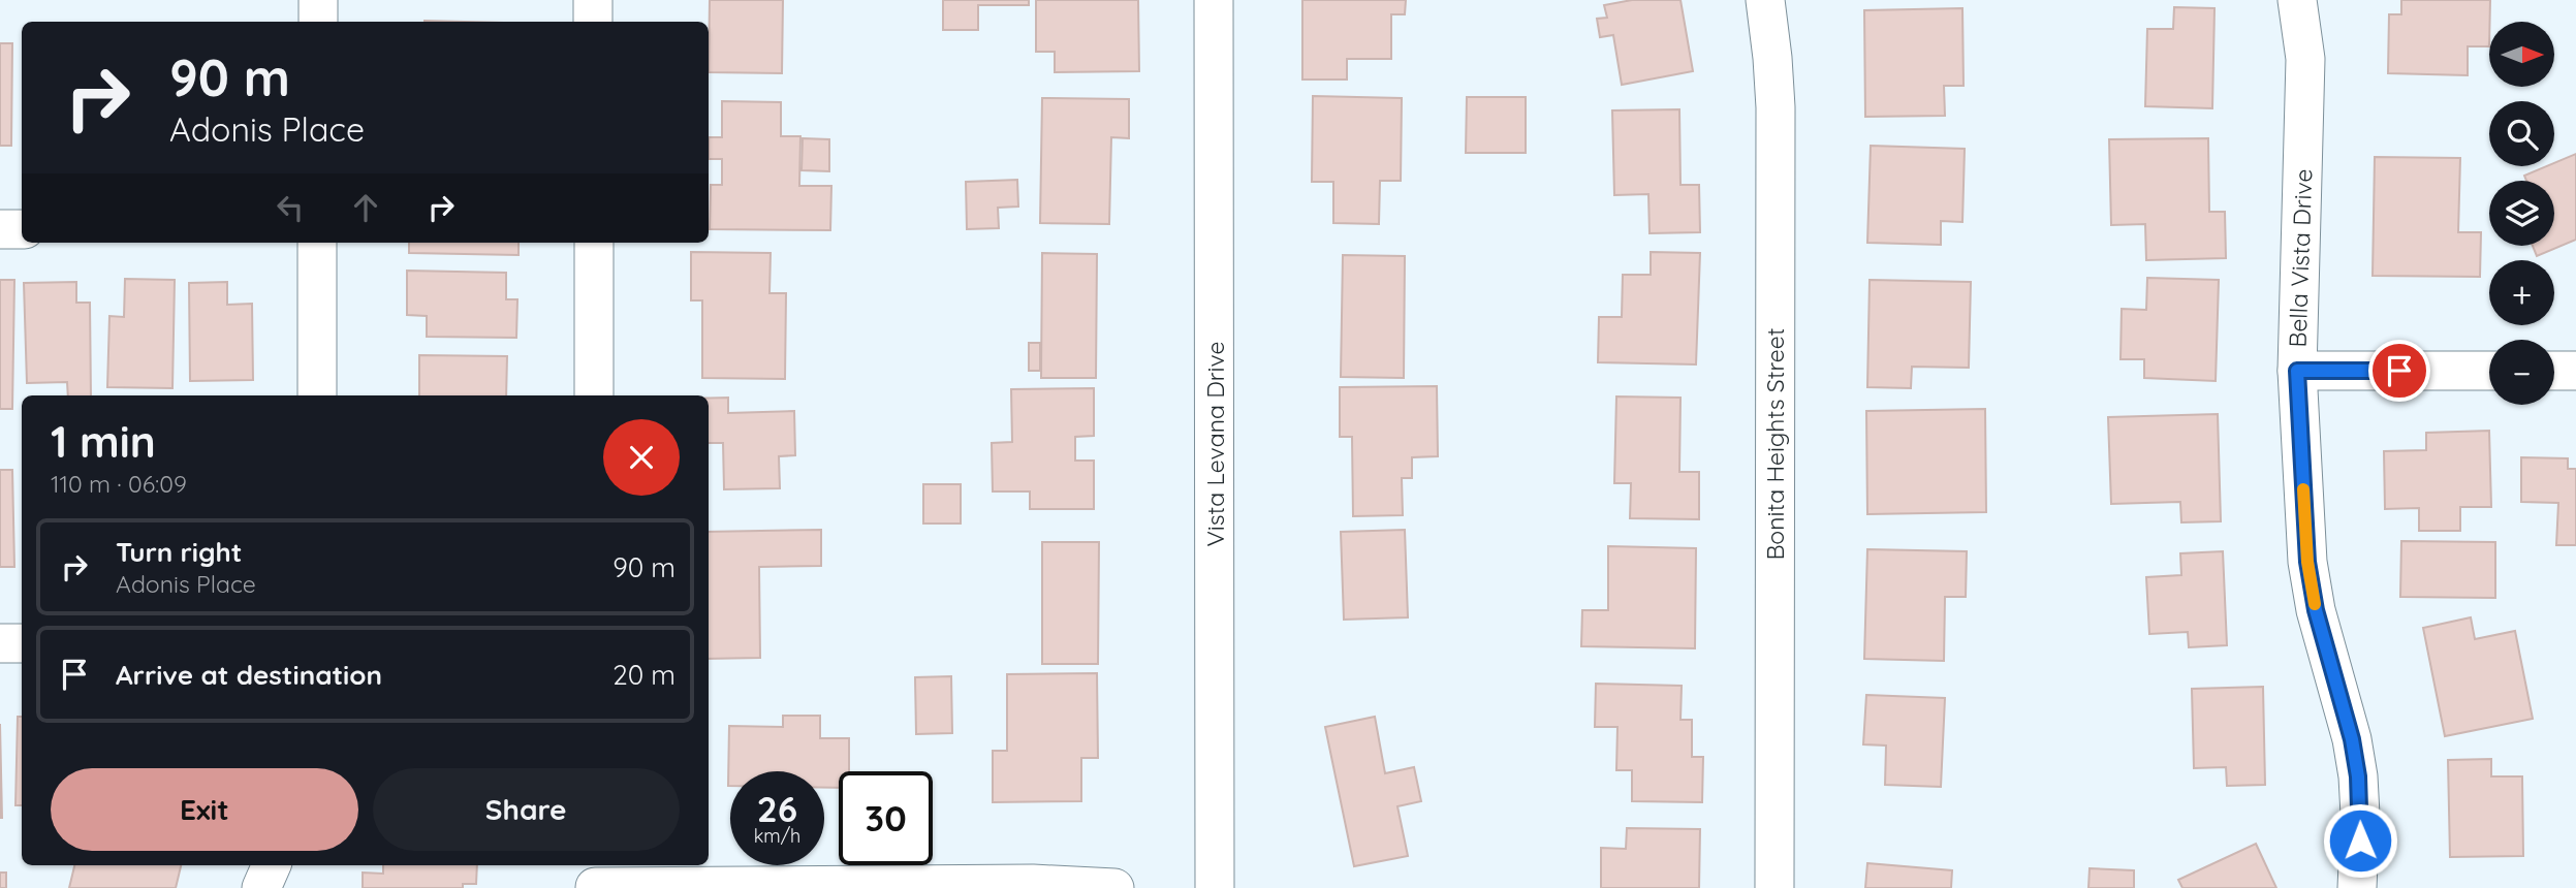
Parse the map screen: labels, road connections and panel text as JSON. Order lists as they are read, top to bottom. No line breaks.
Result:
{"streets":{"street":["Bella Vista Drive","Vista Levana Drive","Bonita Heights Street"]},"north":"right","page":{"map_buttons":["+","−"],"turn":["90 m","Adonis Place"],"heading":["1 min","110 m · 06:09"],"list":[{"name":"Turn right","note":"Adonis Place","value":"90 m"},{"name":"Arrive at destination","value":"20 m"}],"buttons":["Exit","Share"],"speed":"26 km/h","limit":"30"}}
